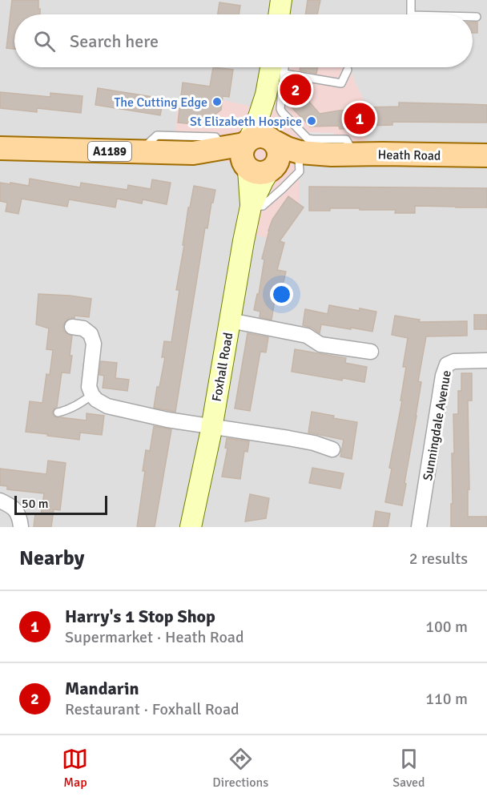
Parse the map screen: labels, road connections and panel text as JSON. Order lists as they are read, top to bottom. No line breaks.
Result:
{"streets":{"main road":["A1189","Heath Road"],"street":["Foxhall Road","Sunningdale Avenue"]},"crossings":[["A1189","Heath Road"],["A1189","Foxhall Road"],["Heath Road","Foxhall Road"]],"places":["The Cutting Edge","St Elizabeth Hospice"],"scale_bar":"50 m","page":{"search":"Search here","pins":["2","1"],"scale":"50 m","heading":["Nearby","2 results"],"list":[{"mark":"1","name":"Harry's 1 Stop Shop","note":"Supermarket · Heath Road","value":"100 m"},{"mark":"2","name":"Mandarin","note":"Restaurant · Foxhall Road","value":"110 m"}],"nav":["Map","Directions","Saved"]}}
